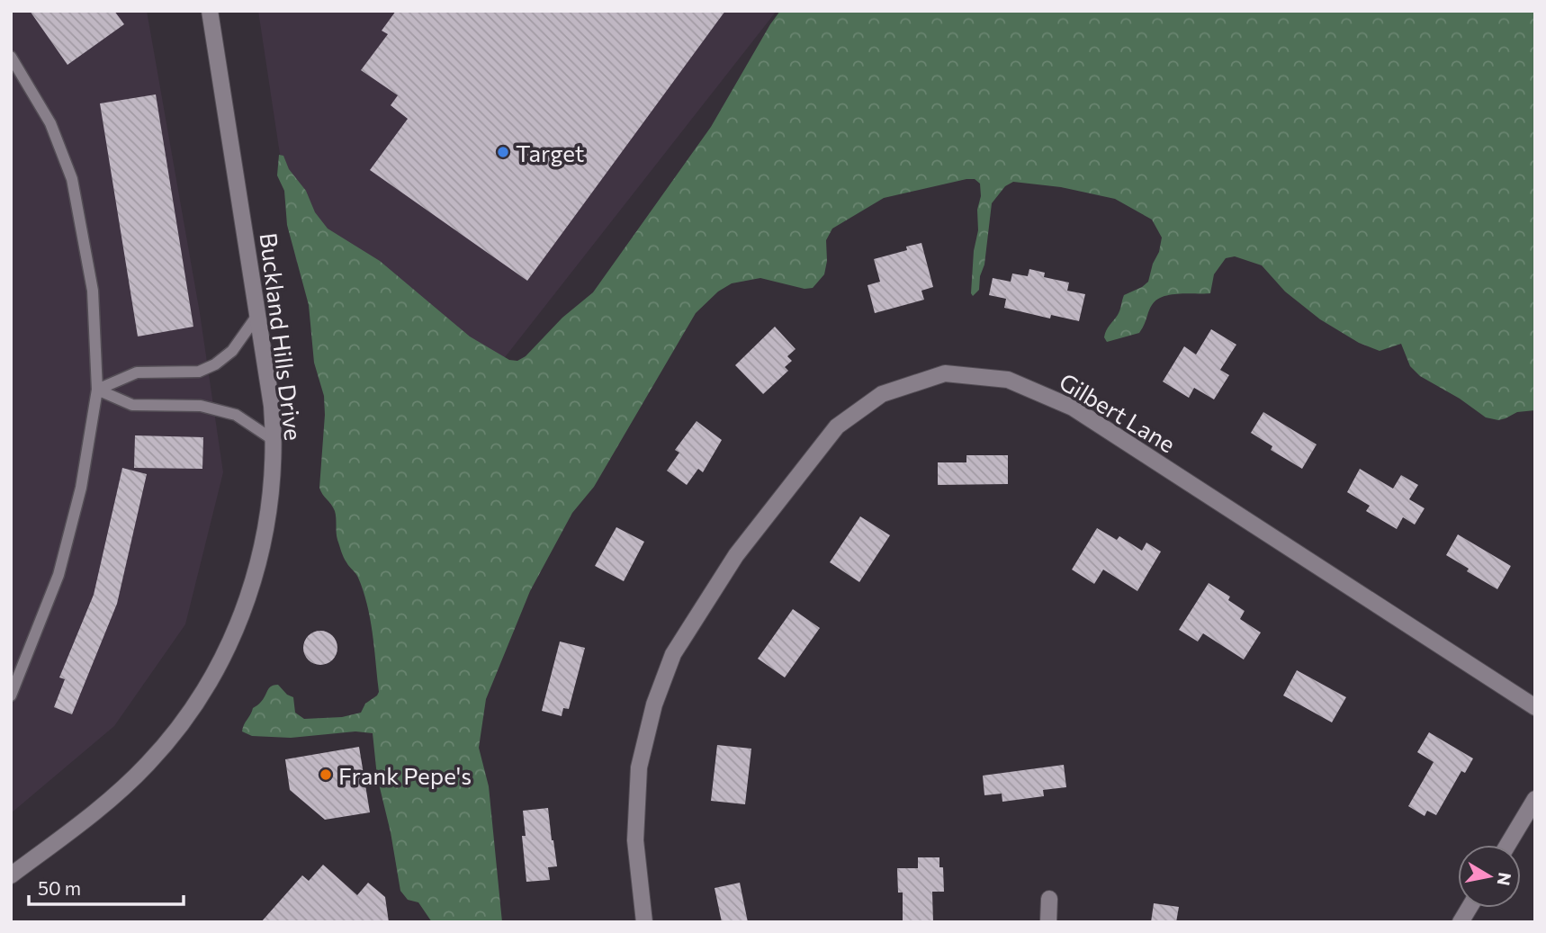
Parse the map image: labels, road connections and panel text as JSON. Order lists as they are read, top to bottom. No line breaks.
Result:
{"streets":{"street":["Buckland Hills Drive","Gilbert Lane"]},"places":["Target","Frank Pepe's"],"scale_bar":"50 m","north":"right"}
